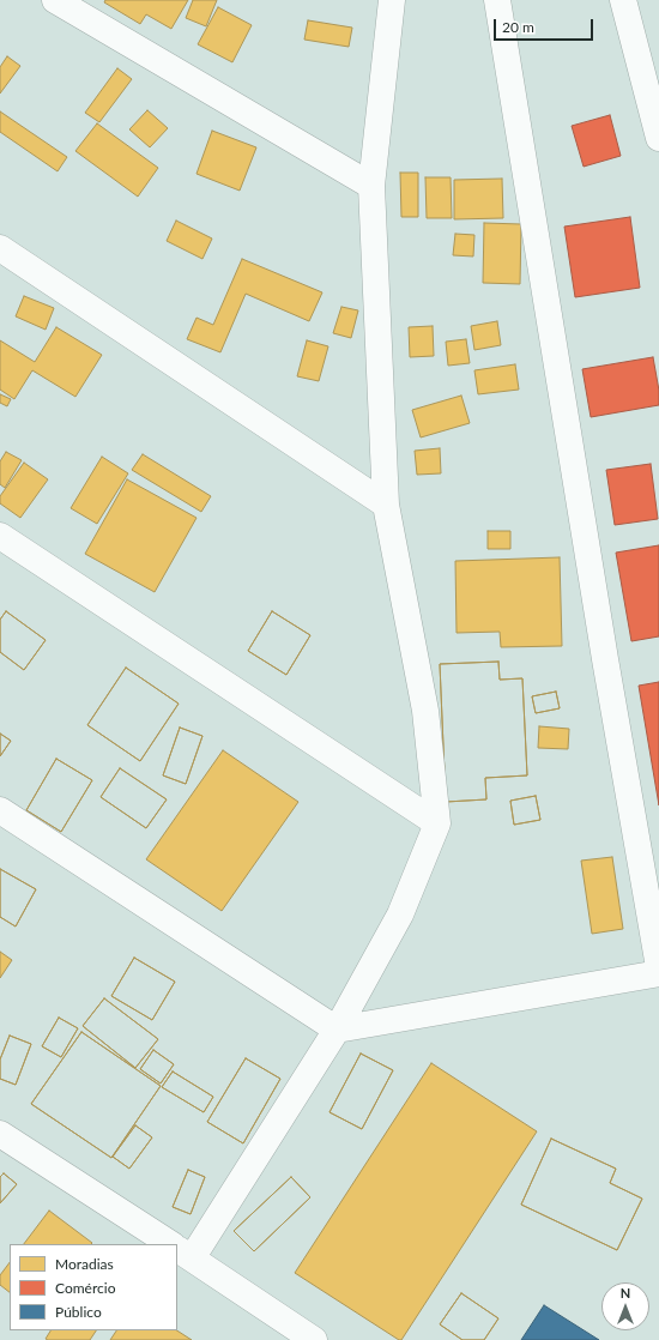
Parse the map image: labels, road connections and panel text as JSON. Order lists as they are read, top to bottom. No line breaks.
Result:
{"legend":["Moradias","Comércio","Público"],"scale_bar":"20 m","north":"top"}
